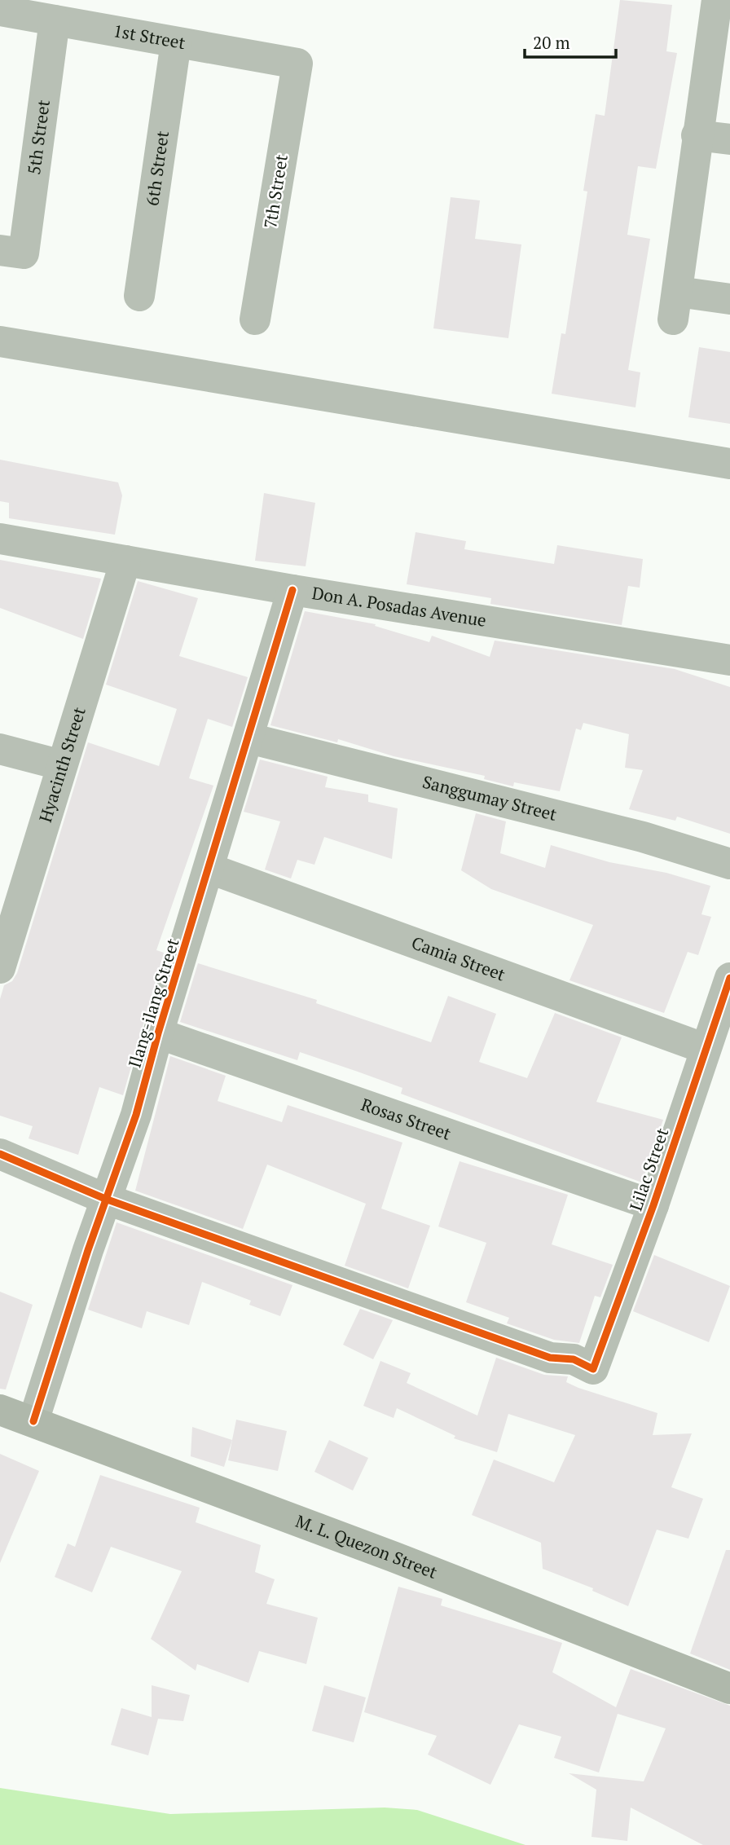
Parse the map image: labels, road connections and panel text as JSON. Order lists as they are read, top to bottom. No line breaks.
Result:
{"streets":{"main road":["M. L. Quezon Street"],"street":["1st Street","5th Street","6th Street","7th Street","Don A. Posadas Avenue","Hyacinth Street","Sanggumay Street","Camia Street","Ilang-ilang Street","Rosas Street","Lilac Street"]},"crossings":[["1st Street","5th Street"],["1st Street","6th Street"],["1st Street","7th Street"],["Don A. Posadas Avenue","Hyacinth Street"],["Don A. Posadas Avenue","Ilang-ilang Street"],["Sanggumay Street","Ilang-ilang Street"],["Camia Street","Ilang-ilang Street"],["Camia Street","Lilac Street"],["Ilang-ilang Street","Rosas Street"],["Ilang-ilang Street","Lilac Street"],["Ilang-ilang Street","M. L. Quezon Street"],["Rosas Street","Lilac Street"]],"scale_bar":"20 m"}
